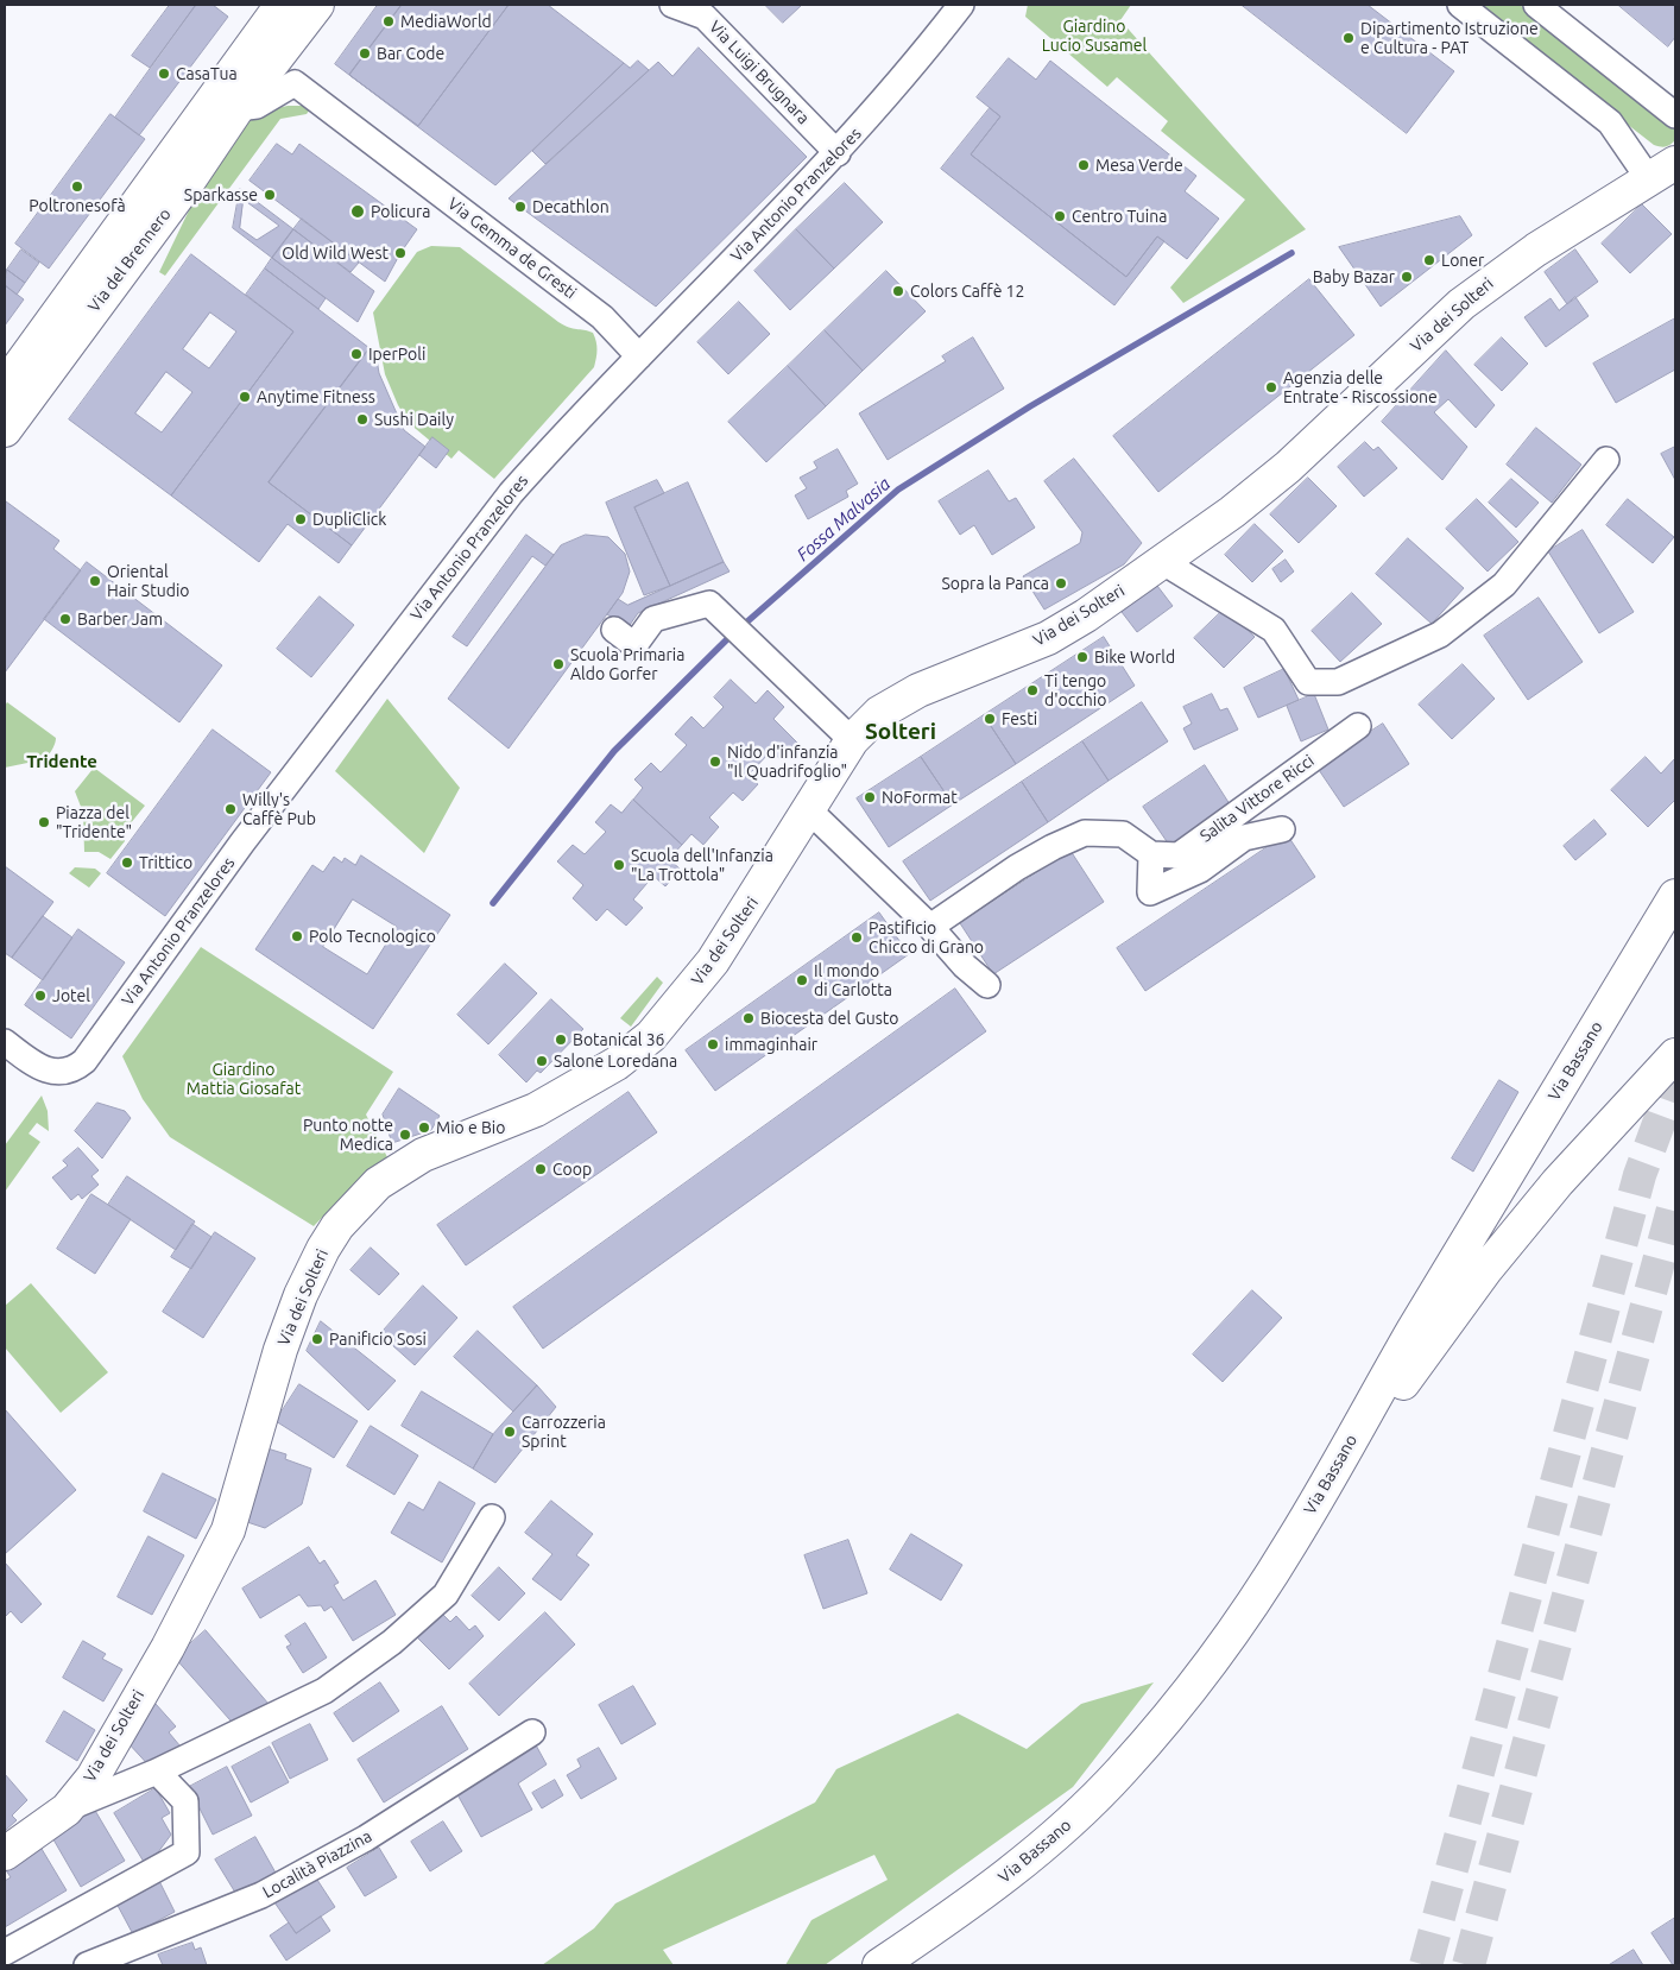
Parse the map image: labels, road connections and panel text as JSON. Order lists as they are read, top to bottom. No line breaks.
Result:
{"streets":{"main road":["Via del Brennero","Via dei Solteri","Via Bassano"],"street":["Via Luigi Brugnara","Via Antonio Pranzelores","Via Gemma de Gresti","Salita Vittore Ricci","Località Piazzina"]},"crossings":[["Via Luigi Brugnara","Via Antonio Pranzelores"],["Via Antonio Pranzelores","Via Gemma de Gresti"],["Via Gemma de Gresti","Via del Brennero"]],"districts":["Solteri","Tridente"],"water":["Fossa Malvasia"],"parks":["Giardino Lucio Susamel","Giardino Mattia Giosafat"],"places":["MediaWorld","Dipartimento Istruzione e Cultura - PAT","Bar Code","CasaTua","Mesa Verde","Poltronesofà","Sparkasse","Decathlon","Policura","Centro Tuina","Old Wild West","Loner","Baby Bazar","Colors Caffè 12","IperPoli","Agenzia delle Entrate - Riscossione","Anytime Fitness","Sushi Daily","DupliClick","Oriental Hair Studio","Sopra la Panca","Barber Jam","Bike World","Scuola Primaria Aldo Gorfer","Ti tengo d'occhio","Festi","Nido d'infanzia \"Il Quadrifoglio\"","NoFormat","Willy's Caffè Pub","Piazza del \"Tridente\"","Trittico","Scuola dell'Infanzia \"La Trottola\"","Polo Tecnologico","Pastificio Chicco di Grano","Il mondo di Carlotta","Jotel","Biocesta del Gusto","Botanical 36","immaginhair","Salone Loredana","Mio e Bio","Punto notte Medica","Coop","Panificio Sosi","Carrozzeria Sprint"]}
